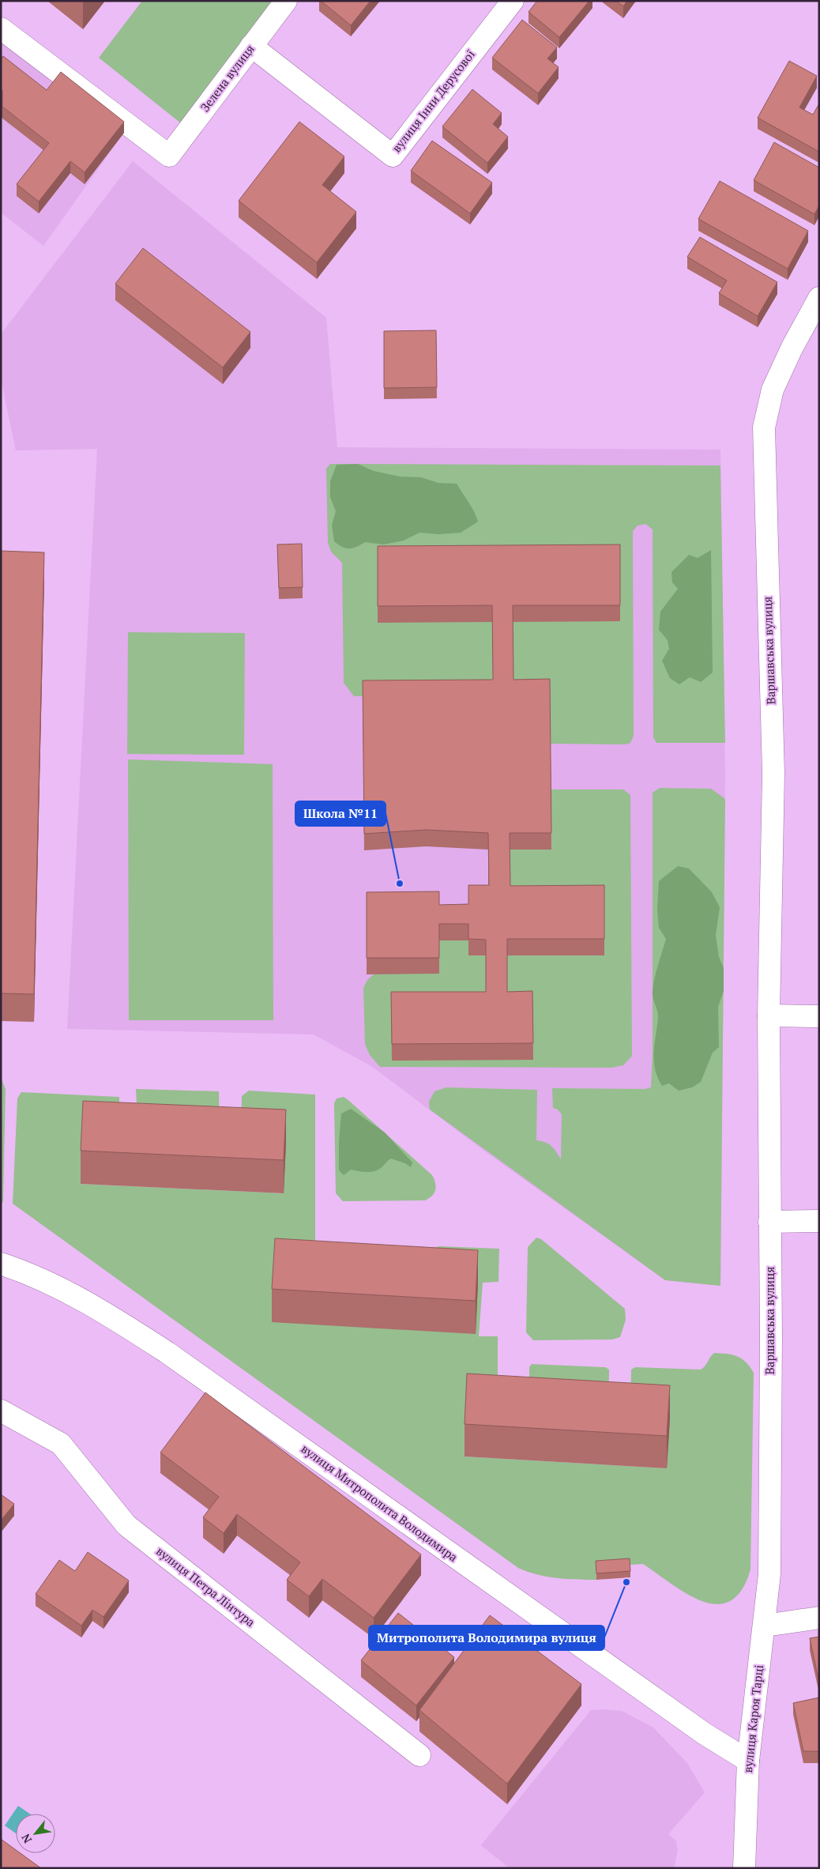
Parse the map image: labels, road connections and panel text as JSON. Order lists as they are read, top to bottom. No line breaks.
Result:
{"streets":{"street":["Зелена вулиця","вулиця Інни Дерусової","Варшавська вулиця","вулиця Митрополита Володимира","вулиця Петра Лінтура","вулиця Кароя Тарці"]},"crossings":[["Зелена вулиця","вулиця Інни Дерусової"],["Варшавська вулиця","вулиця Кароя Тарці"],["вулиця Митрополита Володимира","вулиця Кароя Тарці"]],"places":["Школа №11","Митрополита Володимира вулиця"],"north":"bottom left"}
